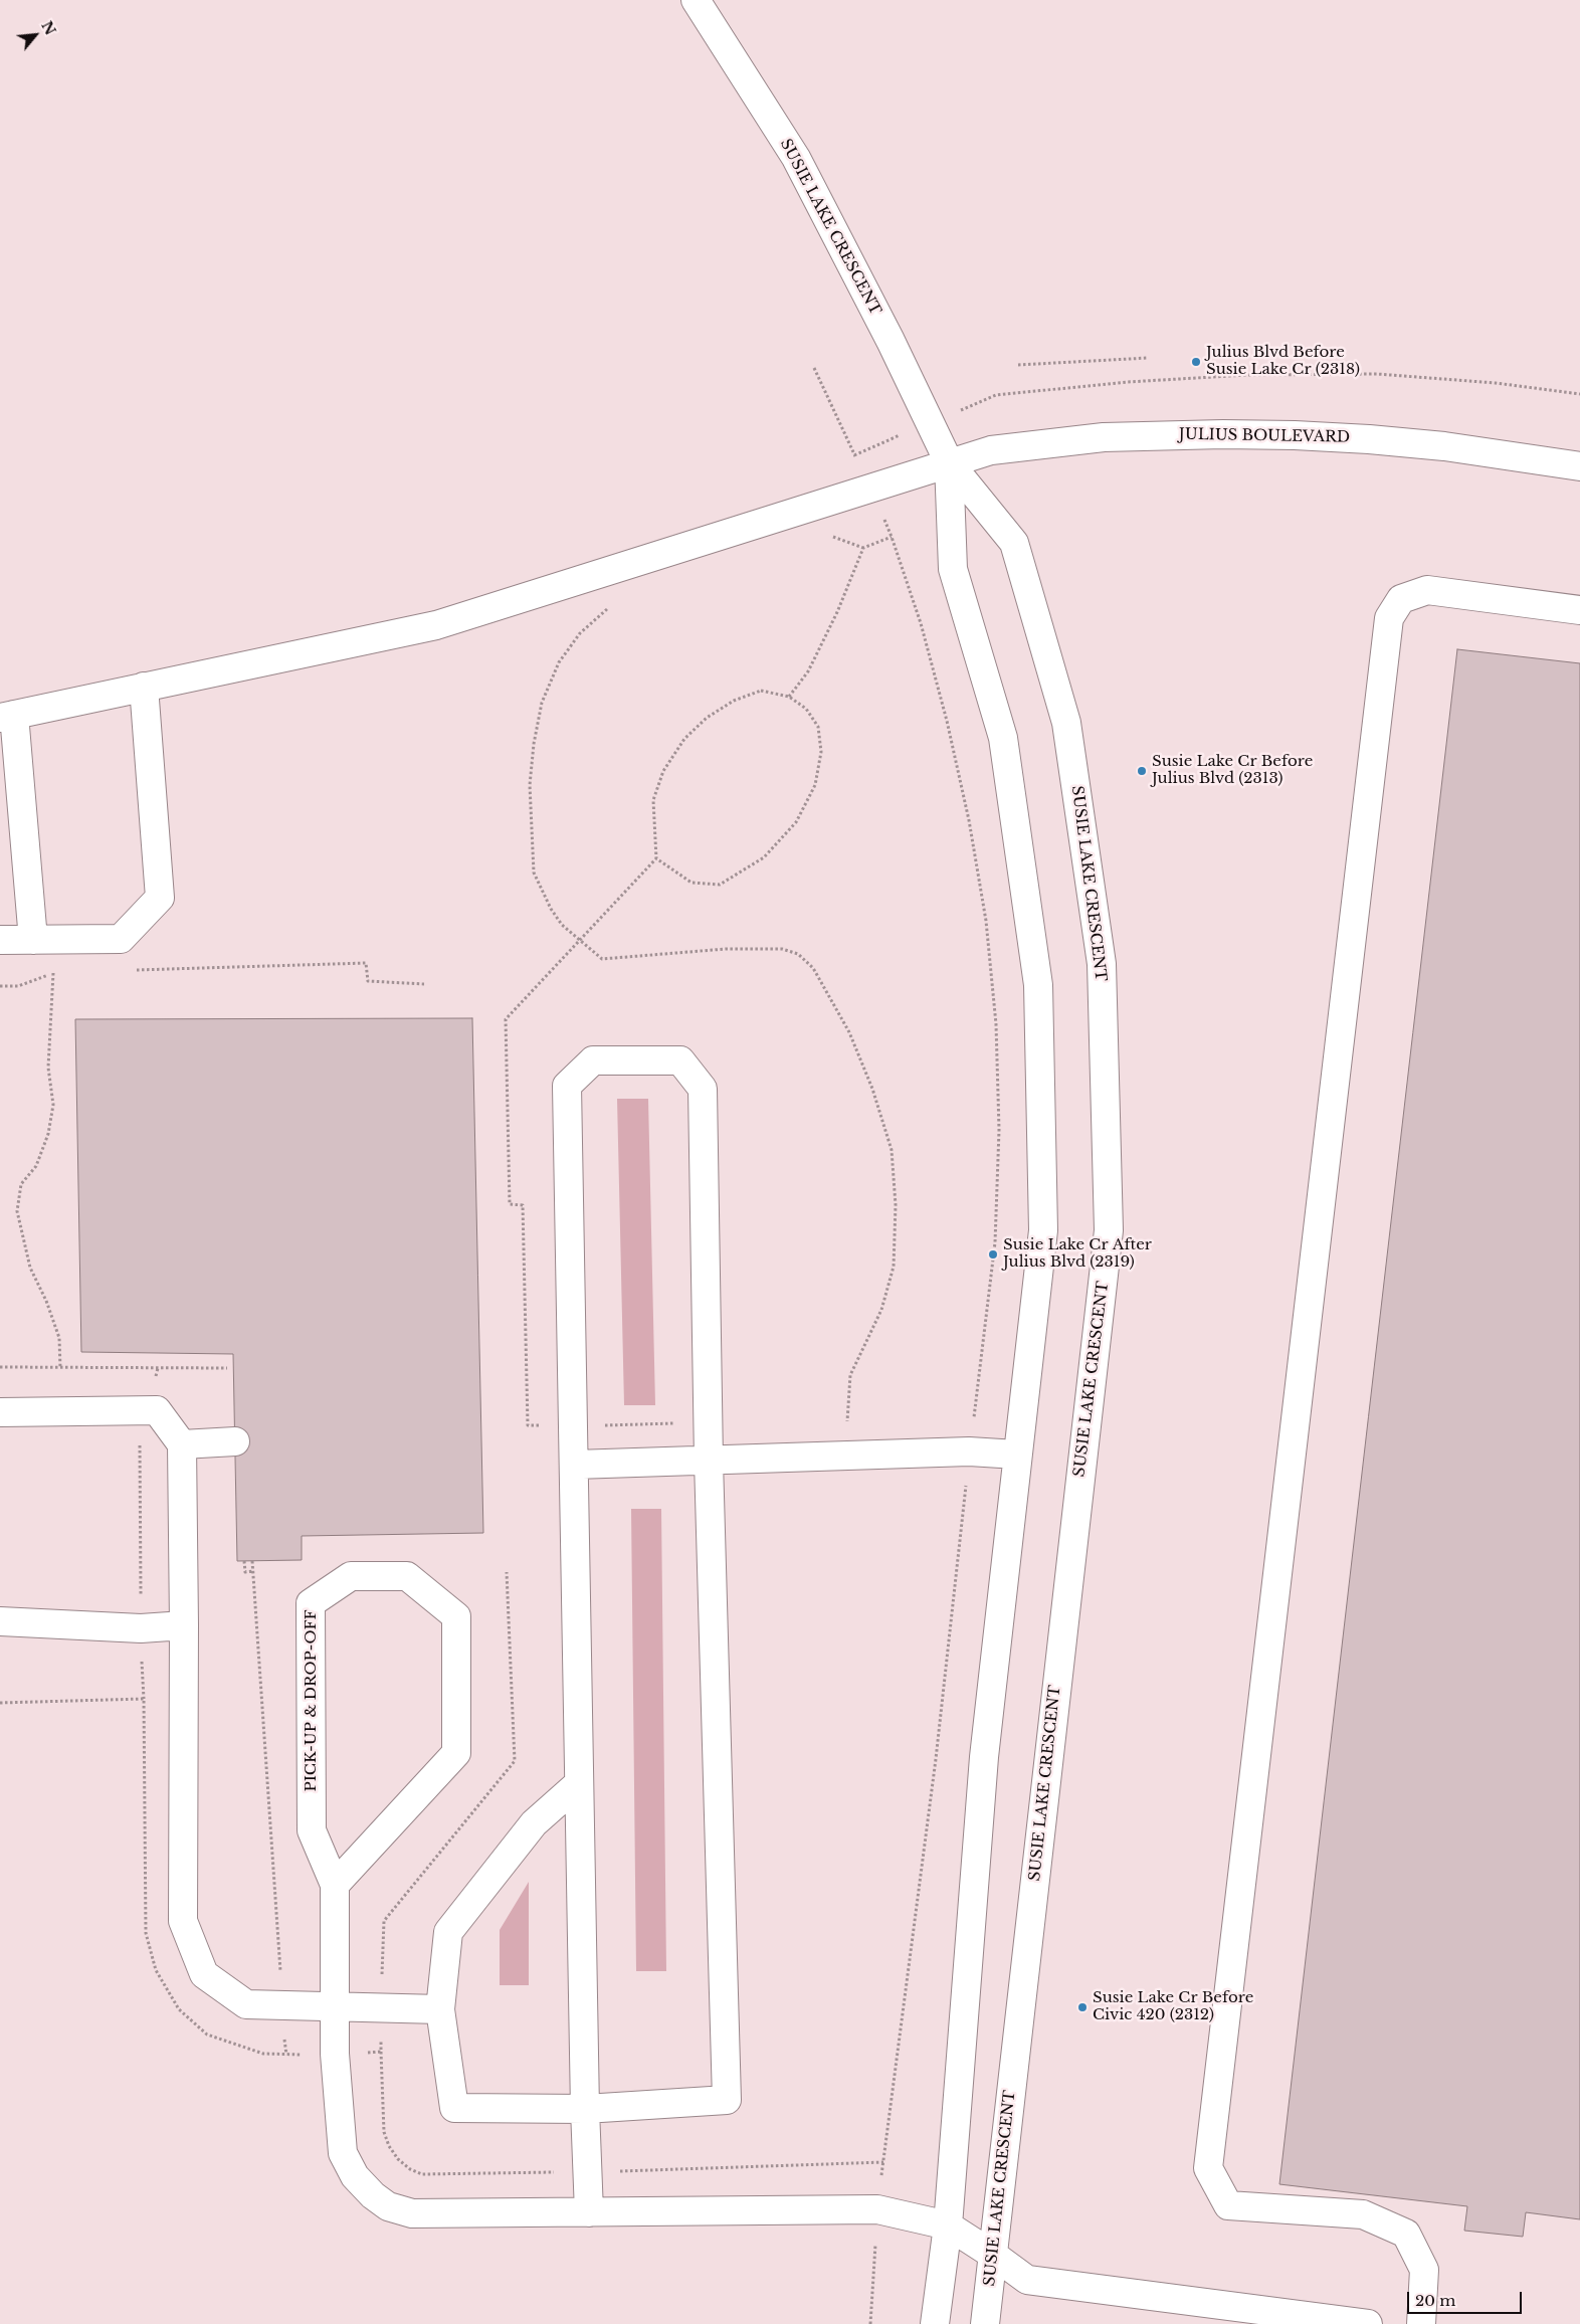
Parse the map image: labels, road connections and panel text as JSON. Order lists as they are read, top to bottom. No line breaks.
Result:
{"streets":{"street":["SUSIE LAKE CRESCENT","JULIUS BOULEVARD","PICK-UP & DROP-OFF"]},"crossings":[["SUSIE LAKE CRESCENT","JULIUS BOULEVARD"]],"places":["Julius Blvd Before Susie Lake Cr (2318)","Susie Lake Cr Before Julius Blvd (2313)","Susie Lake Cr After Julius Blvd (2319)","Susie Lake Cr Before Civic 420 (2312)"],"scale_bar":"20 m","north":"top right"}
